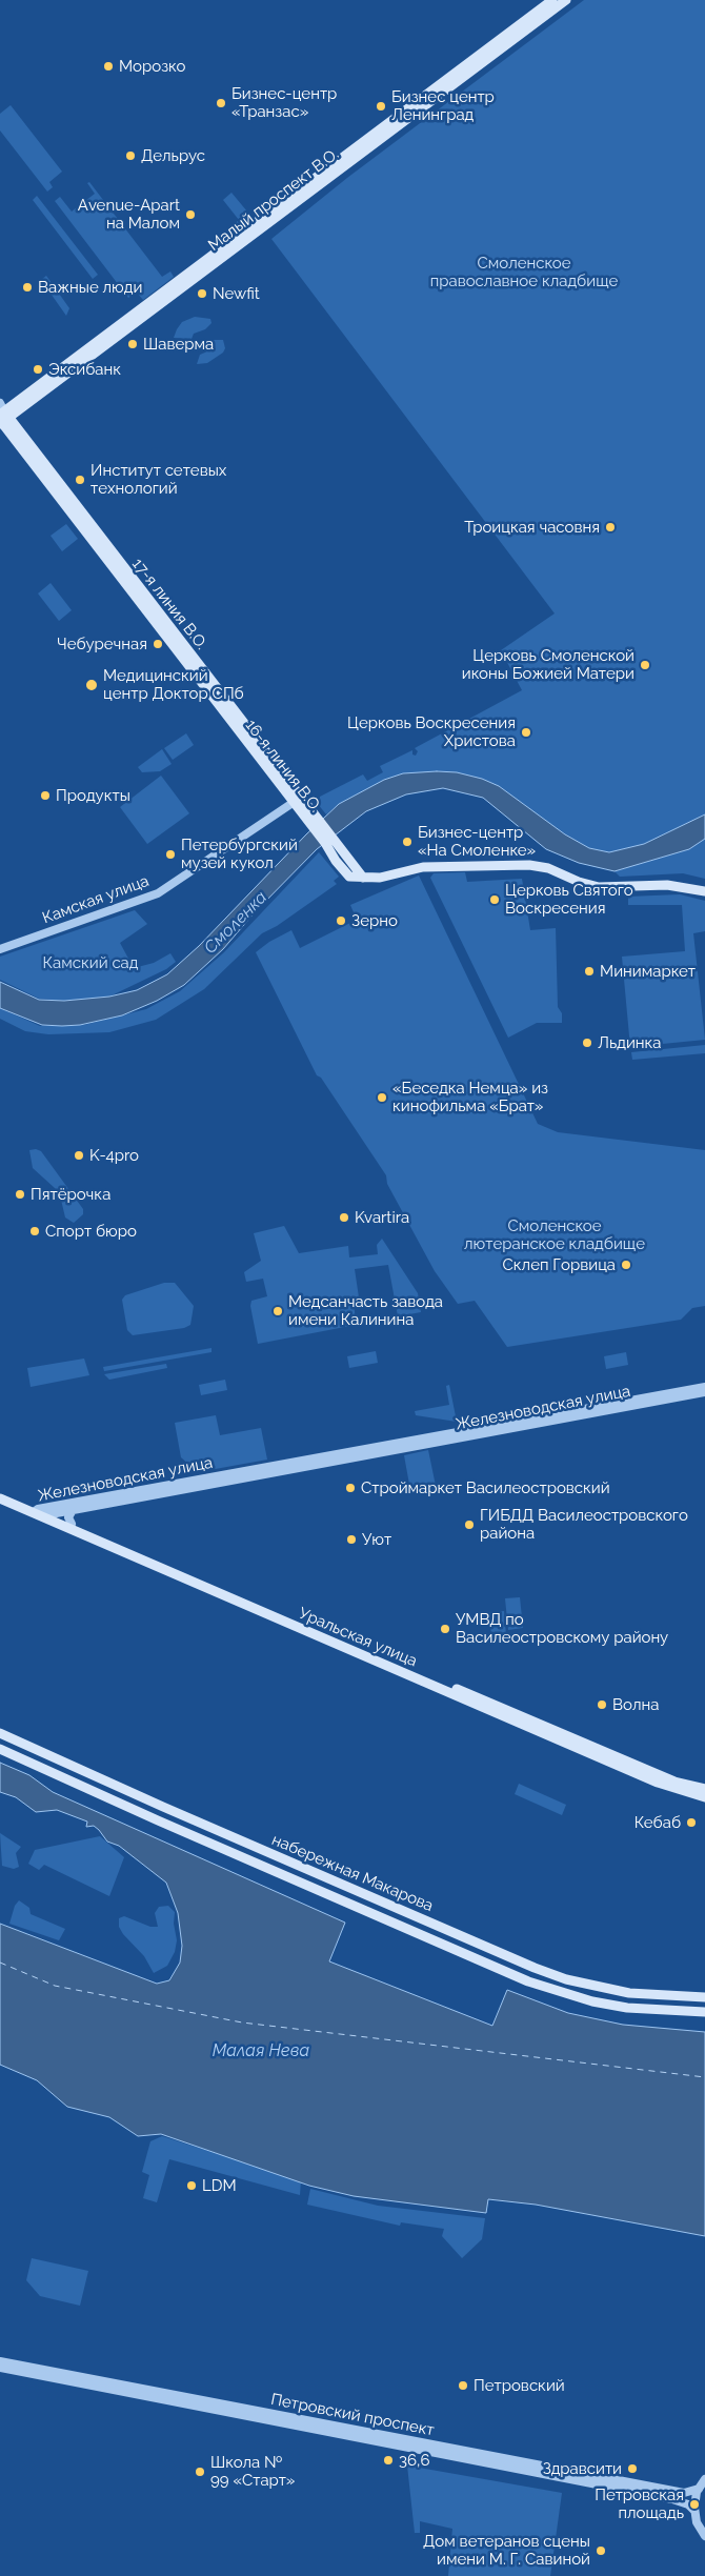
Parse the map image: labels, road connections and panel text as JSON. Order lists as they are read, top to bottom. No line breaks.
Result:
{"streets":{"main road":["Малый проспект В.О.","16-я линия В.О.","Уральская улица","набережная Макарова"],"street":["Камская улица","Железноводская улица","Петровский проспект"]},"crossings":[["Малый проспект В.О.","16-я линия В.О."],["16-я линия В.О.","Камская улица"],["Железноводская улица","Уральская улица"]],"water":["Смоленка","Малая Нева"],"parks":["Смоленское православное кладбище","Камский сад","Смоленское лютеранское кладбище"],"places":["Морозко","Бизнес-центр «Транзас»","Бизнес центр Ленинград","Дельрус","Аvenue-Apart на Малом","Важные люди","Newfit","Шаверма","Эксибанк","Институт сетевых технологий","Троицкая часовня","Чебуречная","Церковь Смоленской иконы Божией Матери","Медицинский центр Доктор СПб","Церковь Воскресения Христова","Продукты","Бизнес-центр «На Смоленке»","Петербургский музей кукол","Церковь Святого Воскресения","Зерно","Минимаркет","Льдинка","«Беседка Немца» из кинофильма «Брат»","K-4pro","Пятёрочка","Kvartira","Спорт бюро","Склеп Горвица","Медсанчасть завода имени Калинина","Строймаркет Василеостровский","ГИБДД Василеостровского района","Уют","УМВД по Василеостровскому району","Волна","Кебаб","LDM","Петровский","36,6","Здравсити","Школа № 99 «Старт»","Петровская площадь","Дом ветеранов сцены имени М. Г. Савиной"]}
